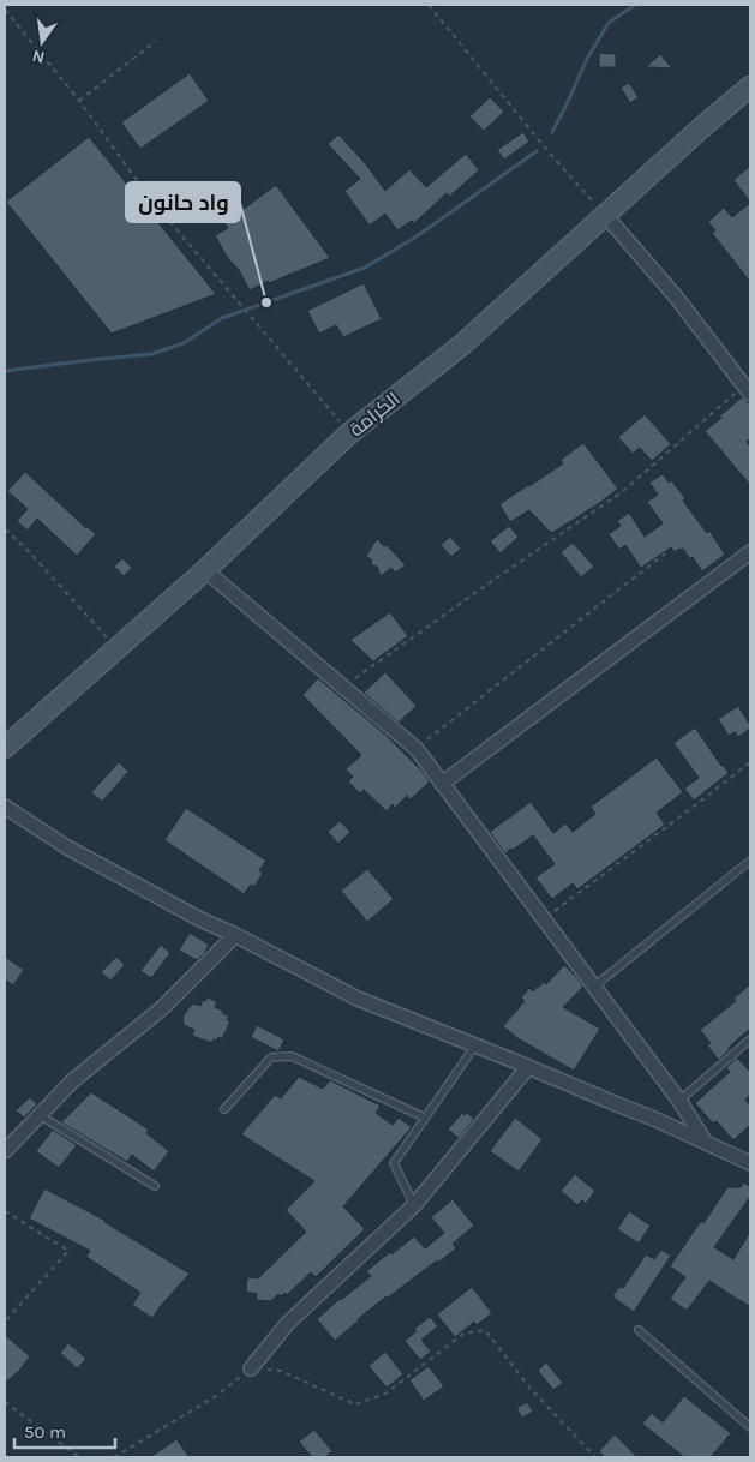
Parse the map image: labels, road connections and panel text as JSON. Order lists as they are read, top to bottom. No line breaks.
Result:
{"streets":{"main road":["الكرامة"]},"places":["واد حانون"],"scale_bar":"50 m","north":"bottom"}
